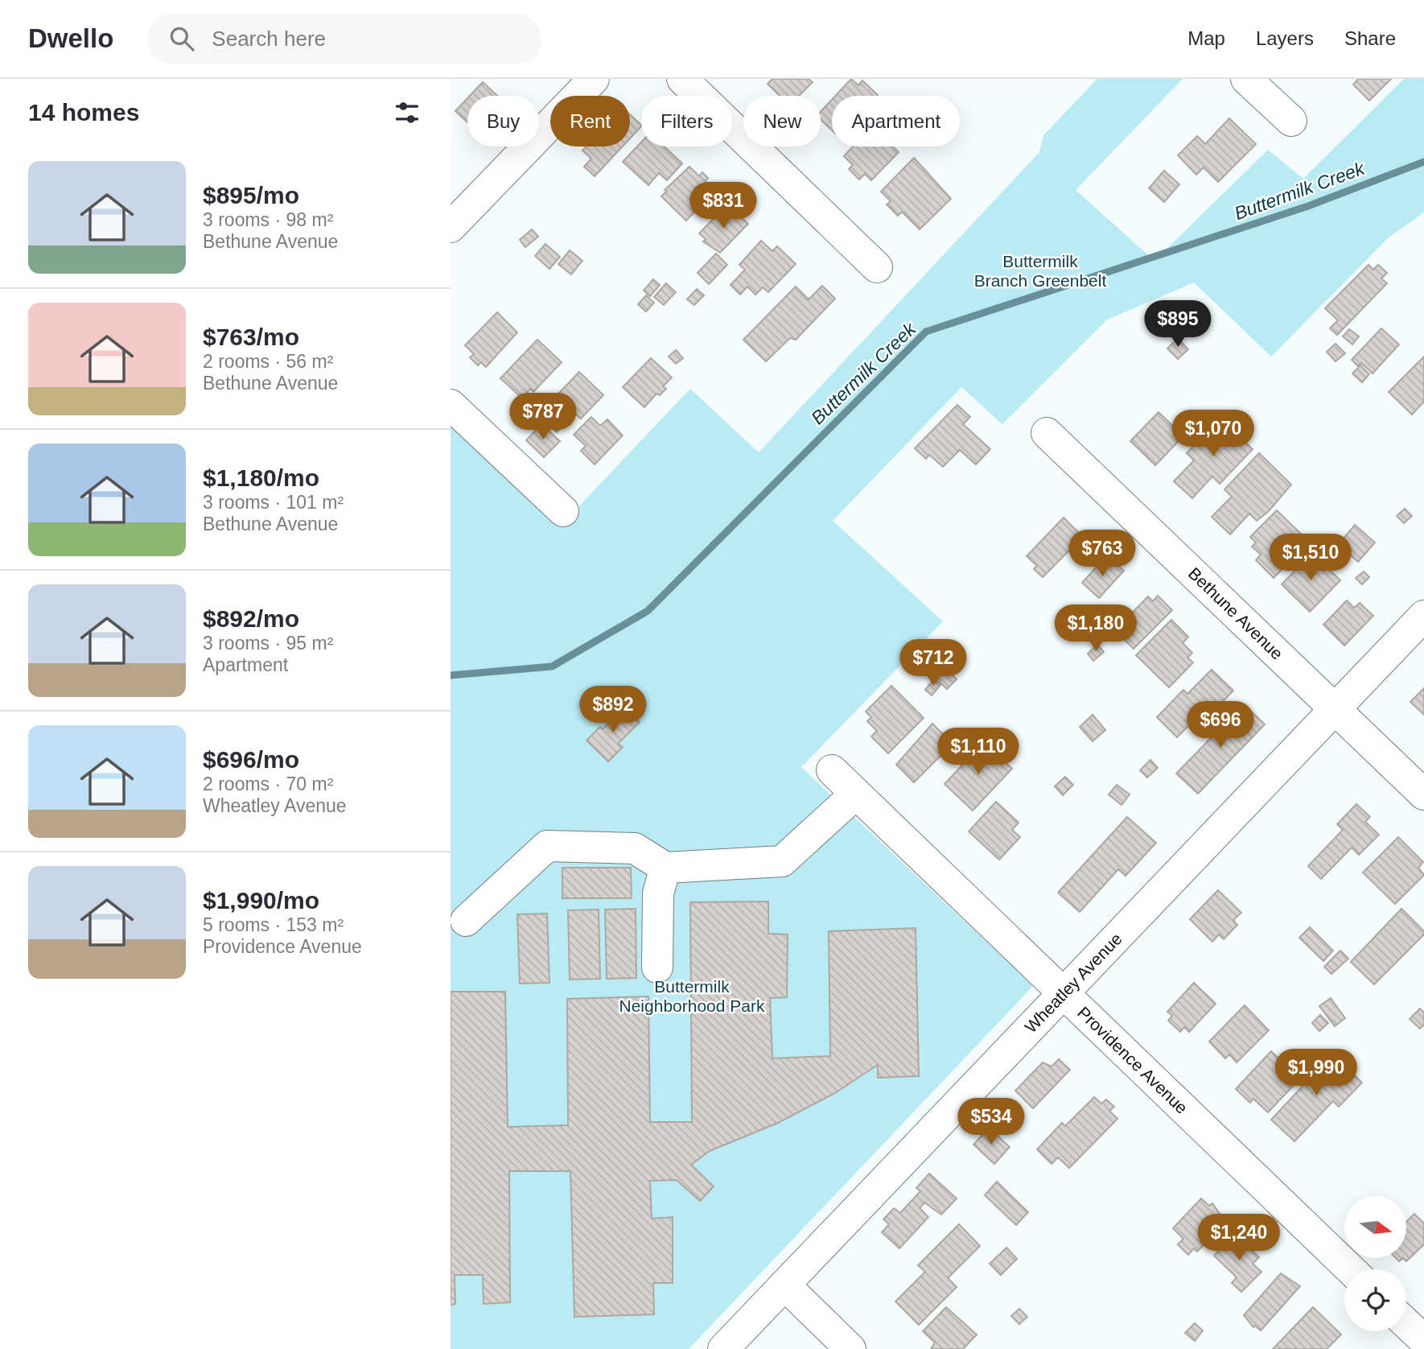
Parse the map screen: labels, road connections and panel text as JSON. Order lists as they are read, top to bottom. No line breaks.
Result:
{"streets":{"street":["Bethune Avenue","Wheatley Avenue","Providence Avenue"]},"crossings":[["Bethune Avenue","Wheatley Avenue"],["Wheatley Avenue","Providence Avenue"]],"water":["Buttermilk Creek"],"parks":["Buttermilk Branch Greenbelt","Buttermilk Neighborhood Park"],"north":"right","page":{"header":"Dwello","search":"Search here","nav":["Map","Layers","Share"],"heading":"14 homes","chip":["Buy","Rent","Filters","New","Apartment"],"list":[{"name":"$895/mo","note":"3 rooms · 98 m² · Bethune Avenue"},{"name":"$763/mo","note":"2 rooms · 56 m² · Bethune Avenue"},{"name":"$1,180/mo","note":"3 rooms · 101 m² · Bethune Avenue"},{"name":"$892/mo","note":"3 rooms · 95 m² · Apartment"},{"name":"$696/mo","note":"2 rooms · 70 m² · Wheatley Avenue"},{"name":"$1,990/mo","note":"5 rooms · 153 m² · Providence Avenue"}],"price":["$831","$895","$787","$1,070","$763","$1,510","$1,180","$712","$892","$696","$1,110","$1,990","$534","$1,240"]}}
